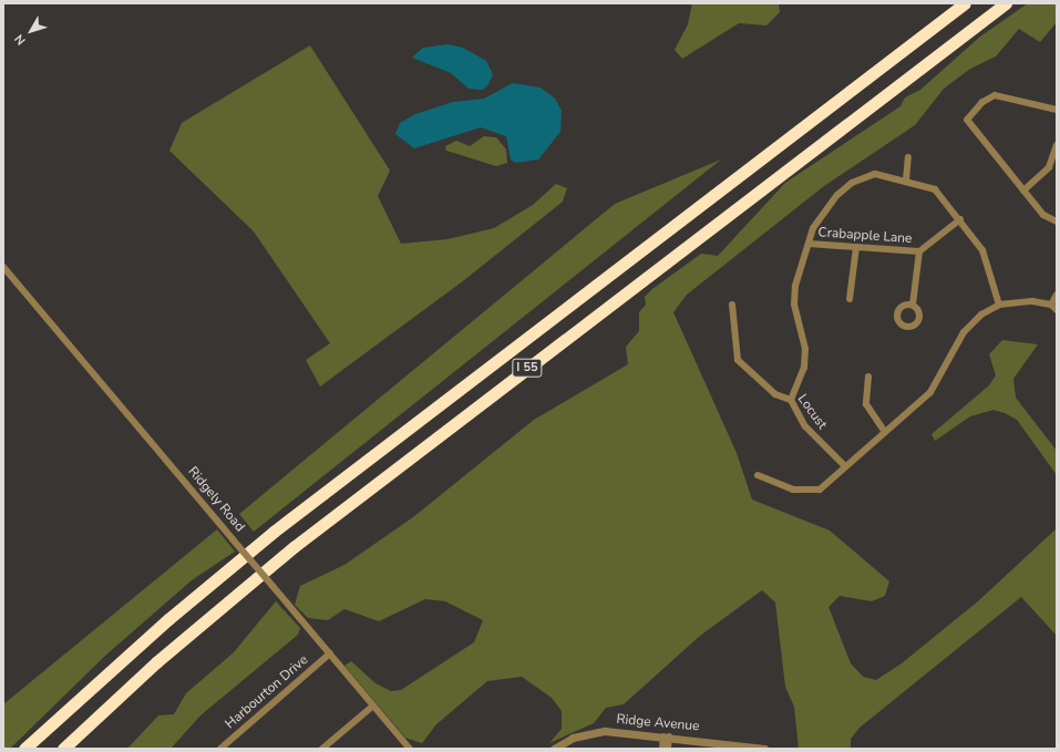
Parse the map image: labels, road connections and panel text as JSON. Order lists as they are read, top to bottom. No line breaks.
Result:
{"streets":{"highway":["I 55"],"street":["Crabapple Lane","Locust","Ridgely Road","Harbourton Drive","Ridge Avenue"]},"crossings":[["Ridgely Road","Harbourton Drive"]],"north":"bottom left"}
